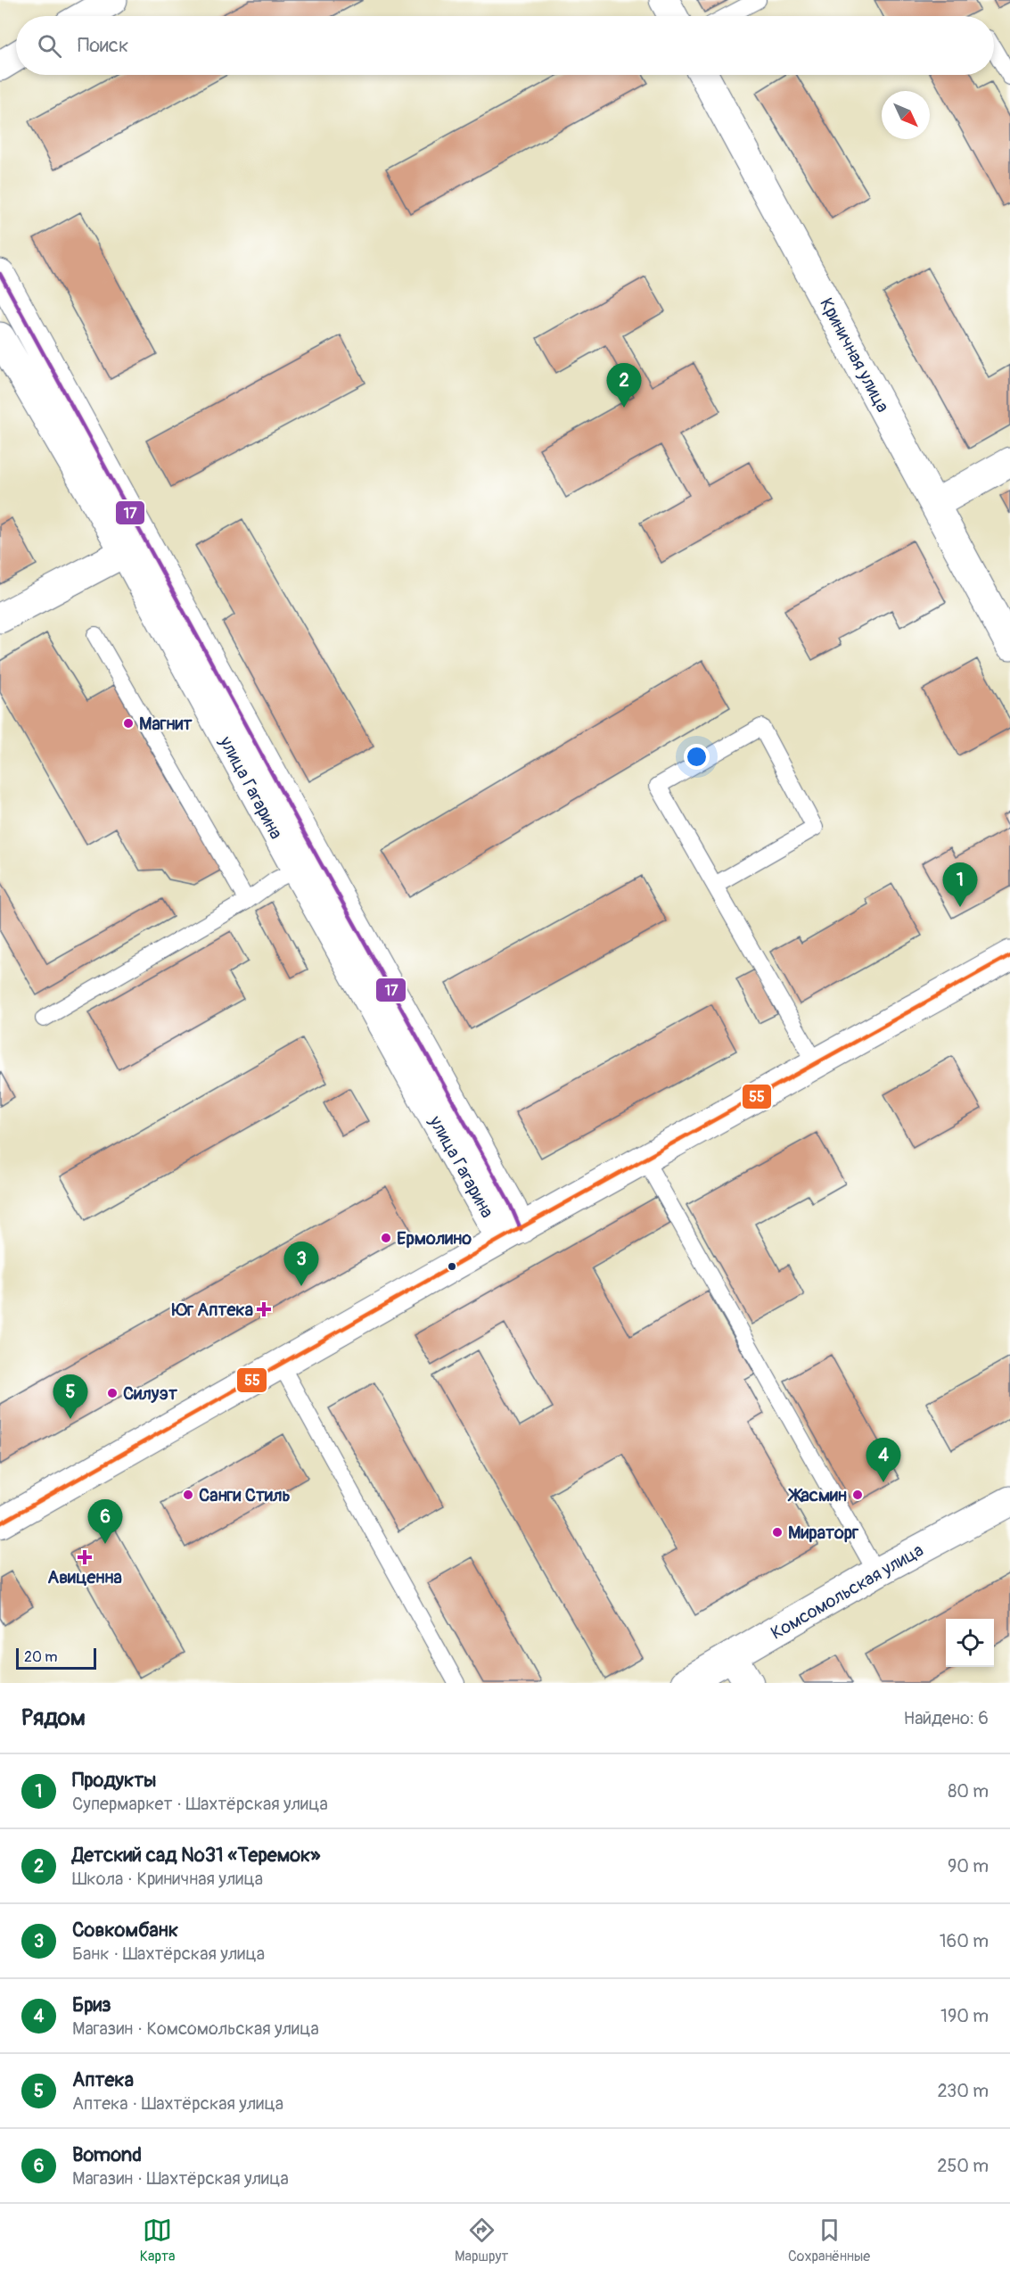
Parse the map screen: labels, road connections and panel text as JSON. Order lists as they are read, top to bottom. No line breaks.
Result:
{"streets":{"street":["Криничная улица","улица Гагарина","Комсомольская улица"]},"places":{"other":["Магнит","Ермолино","Силуэт","Санги Стиль","Жасмин","Мираторг"],"health":["Юг Аптека","Авиценна"]},"lines":["transit line 17","transit line 55"],"scale_bar":"20 m","north":"bottom right","page":{"search":"Поиск","pins":["2","1","3","5","4","6"],"scale":"20 m","heading":["Рядом","Найдено: 6"],"list":[{"mark":"1","name":"Продукты","note":"Супермаркет · Шахтёрская улица","value":"80 m"},{"mark":"2","name":"Детский сад №31 «Теремок»","note":"Школа · Криничная улица","value":"90 m"},{"mark":"3","name":"Совкомбанк","note":"Банк · Шахтёрская улица","value":"160 m"},{"mark":"4","name":"Бриз","note":"Магазин · Комсомольская улица","value":"190 m"},{"mark":"5","name":"Аптека","note":"Аптека · Шахтёрская улица","value":"230 m"},{"mark":"6","name":"Bomond","note":"Магазин · Шахтёрская улица","value":"250 m"}],"nav":["Карта","Маршрут","Сохранённые"]}}
